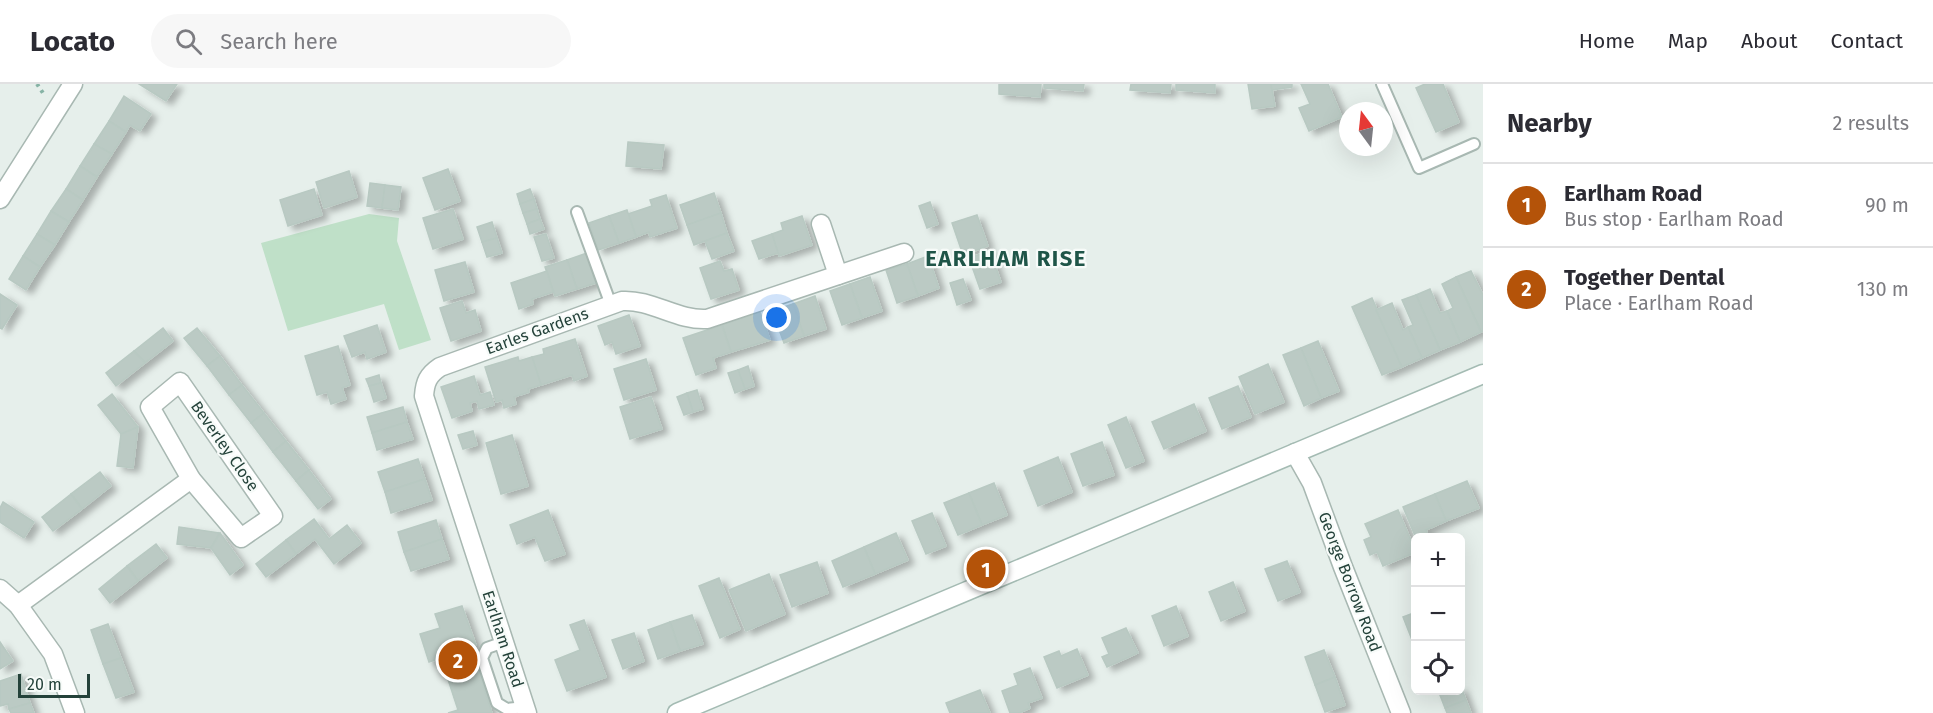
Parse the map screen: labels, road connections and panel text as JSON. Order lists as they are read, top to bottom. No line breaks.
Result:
{"streets":{"street":["Earles Gardens","Beverley Close","George Borrow Road","Earlham Road"]},"crossings":[["Earles Gardens","Earlham Road"]],"districts":["EARLHAM RISE"],"scale_bar":"20 m","north":"top","page":{"header":"Locato","search":"Search here","nav":["Home","Map","About","Contact"],"heading":["Nearby","2 results"],"list":[{"mark":"1","name":"Earlham Road","note":"Bus stop · Earlham Road","value":"90 m"},{"mark":"2","name":"Together Dental","note":"Place · Earlham Road","value":"130 m"}],"map_buttons":["+","−"],"pins":["1","2"],"scale":"20 m"}}
